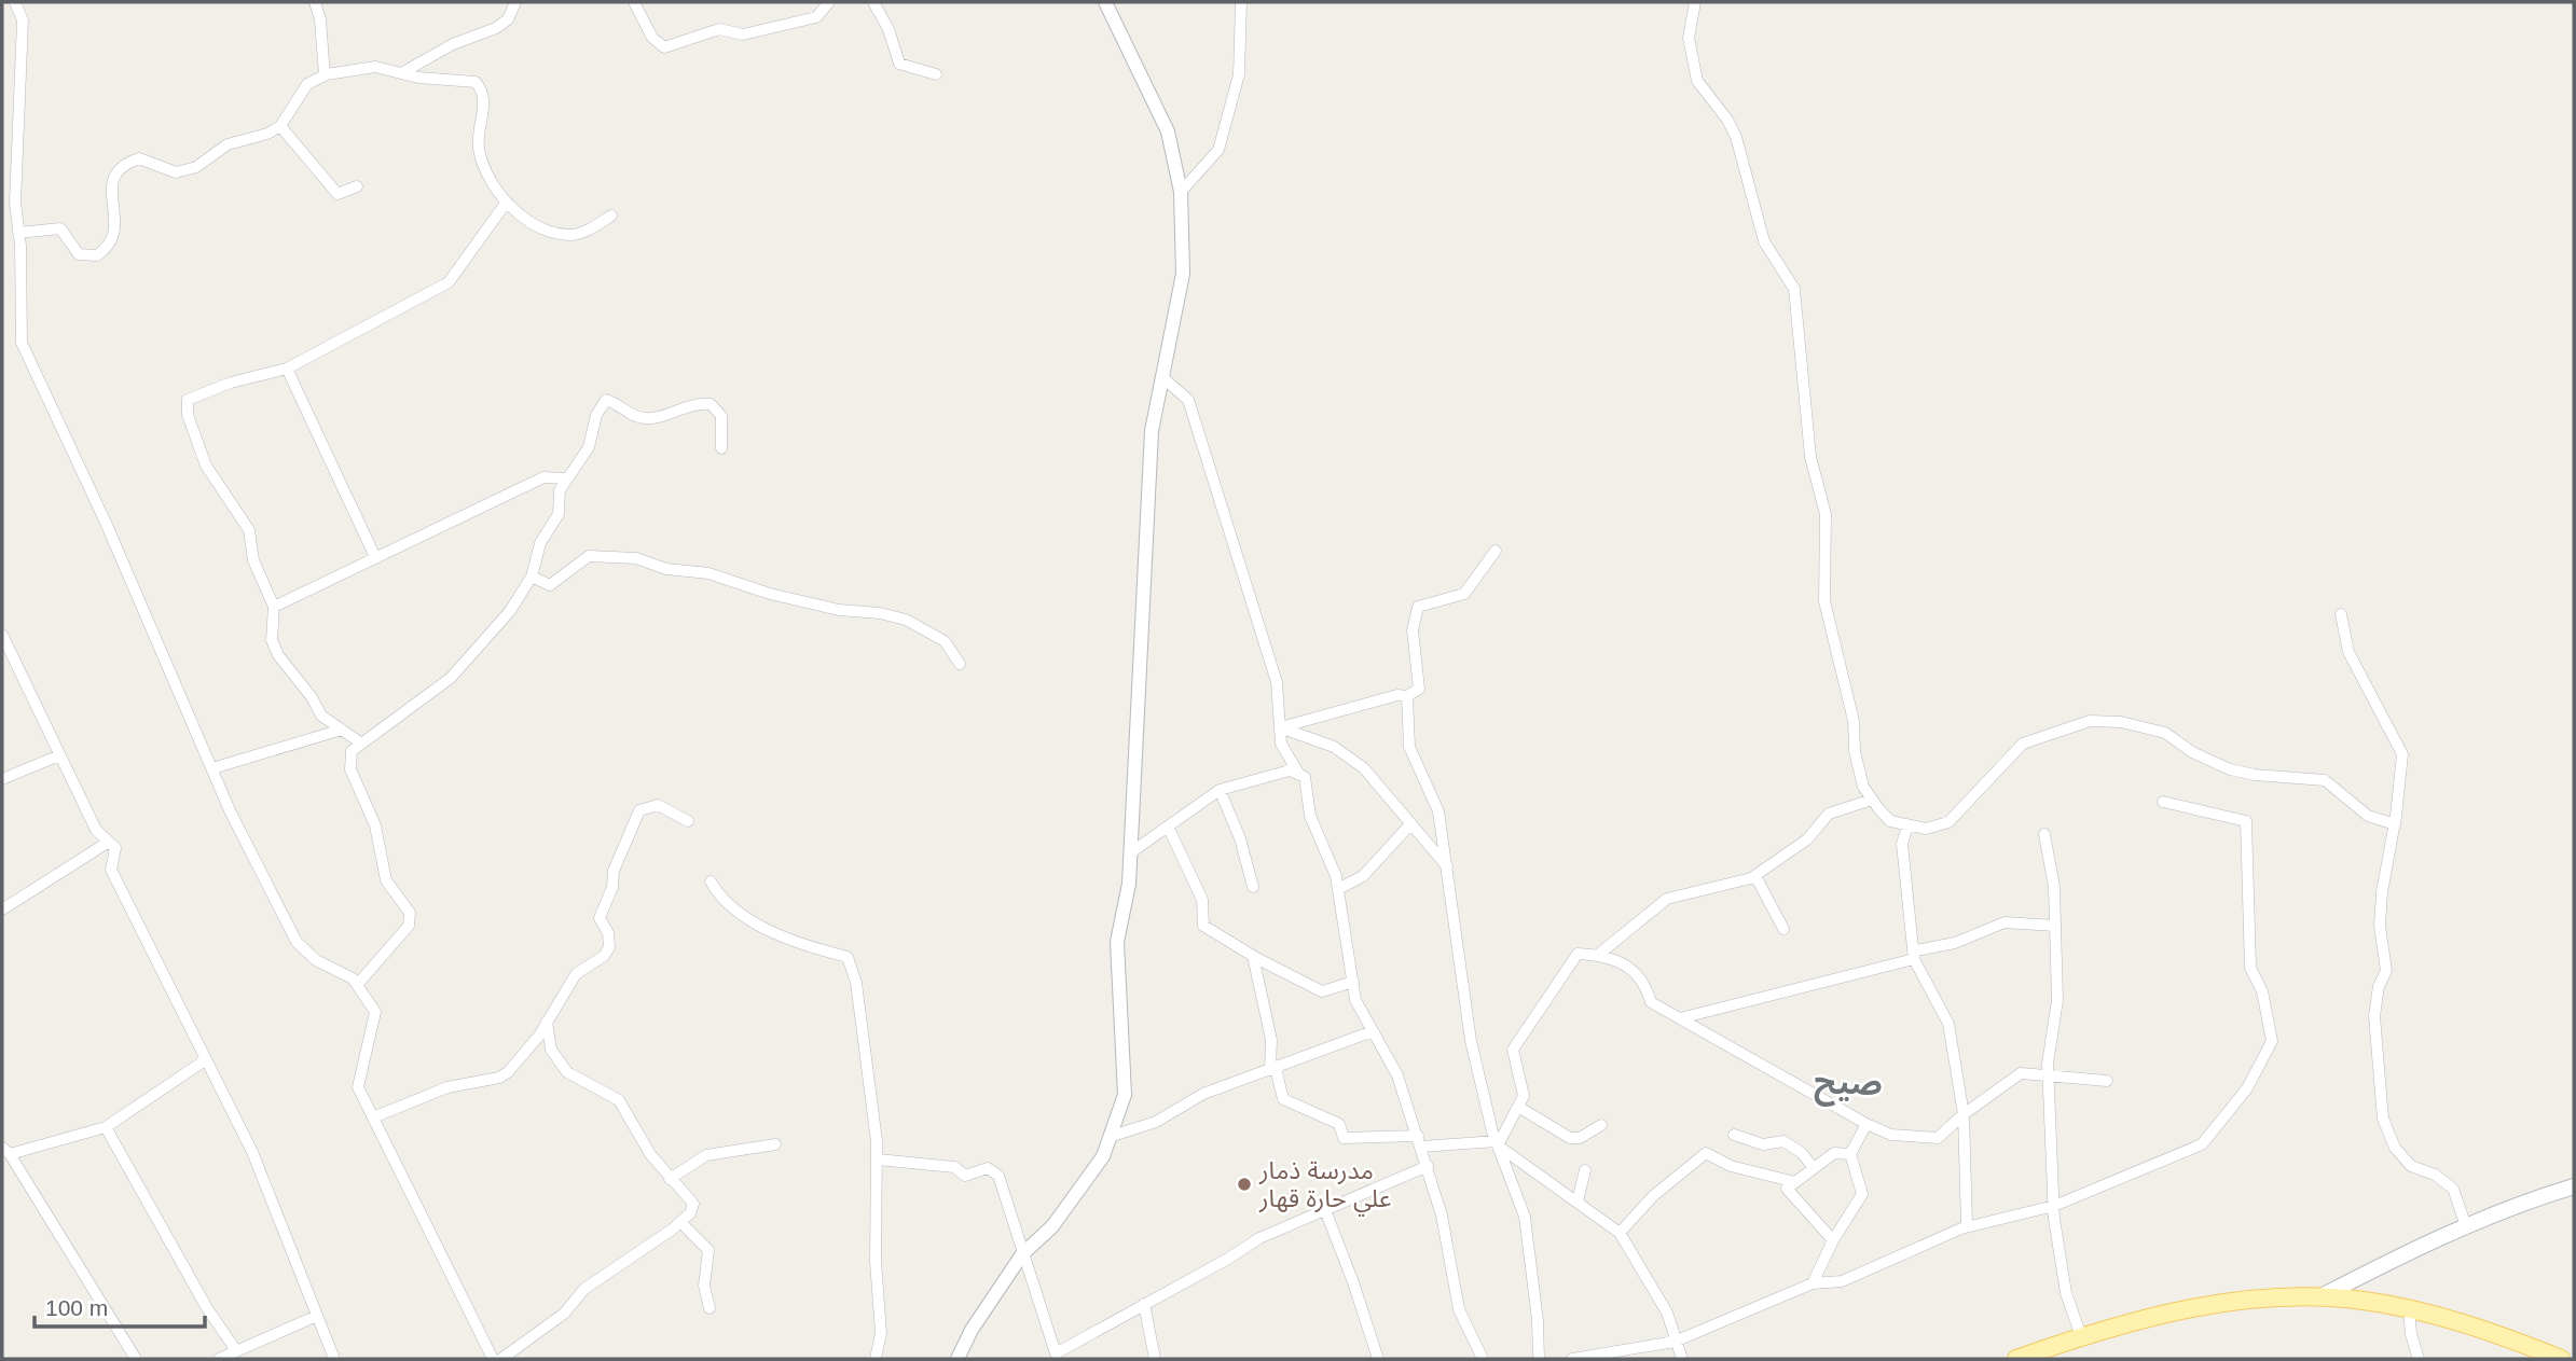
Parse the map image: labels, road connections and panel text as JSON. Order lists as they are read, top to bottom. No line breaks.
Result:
{"districts":["صيح"],"places":["مدرسة ذمار علي حارة قهار"],"scale_bar":"100 m"}
